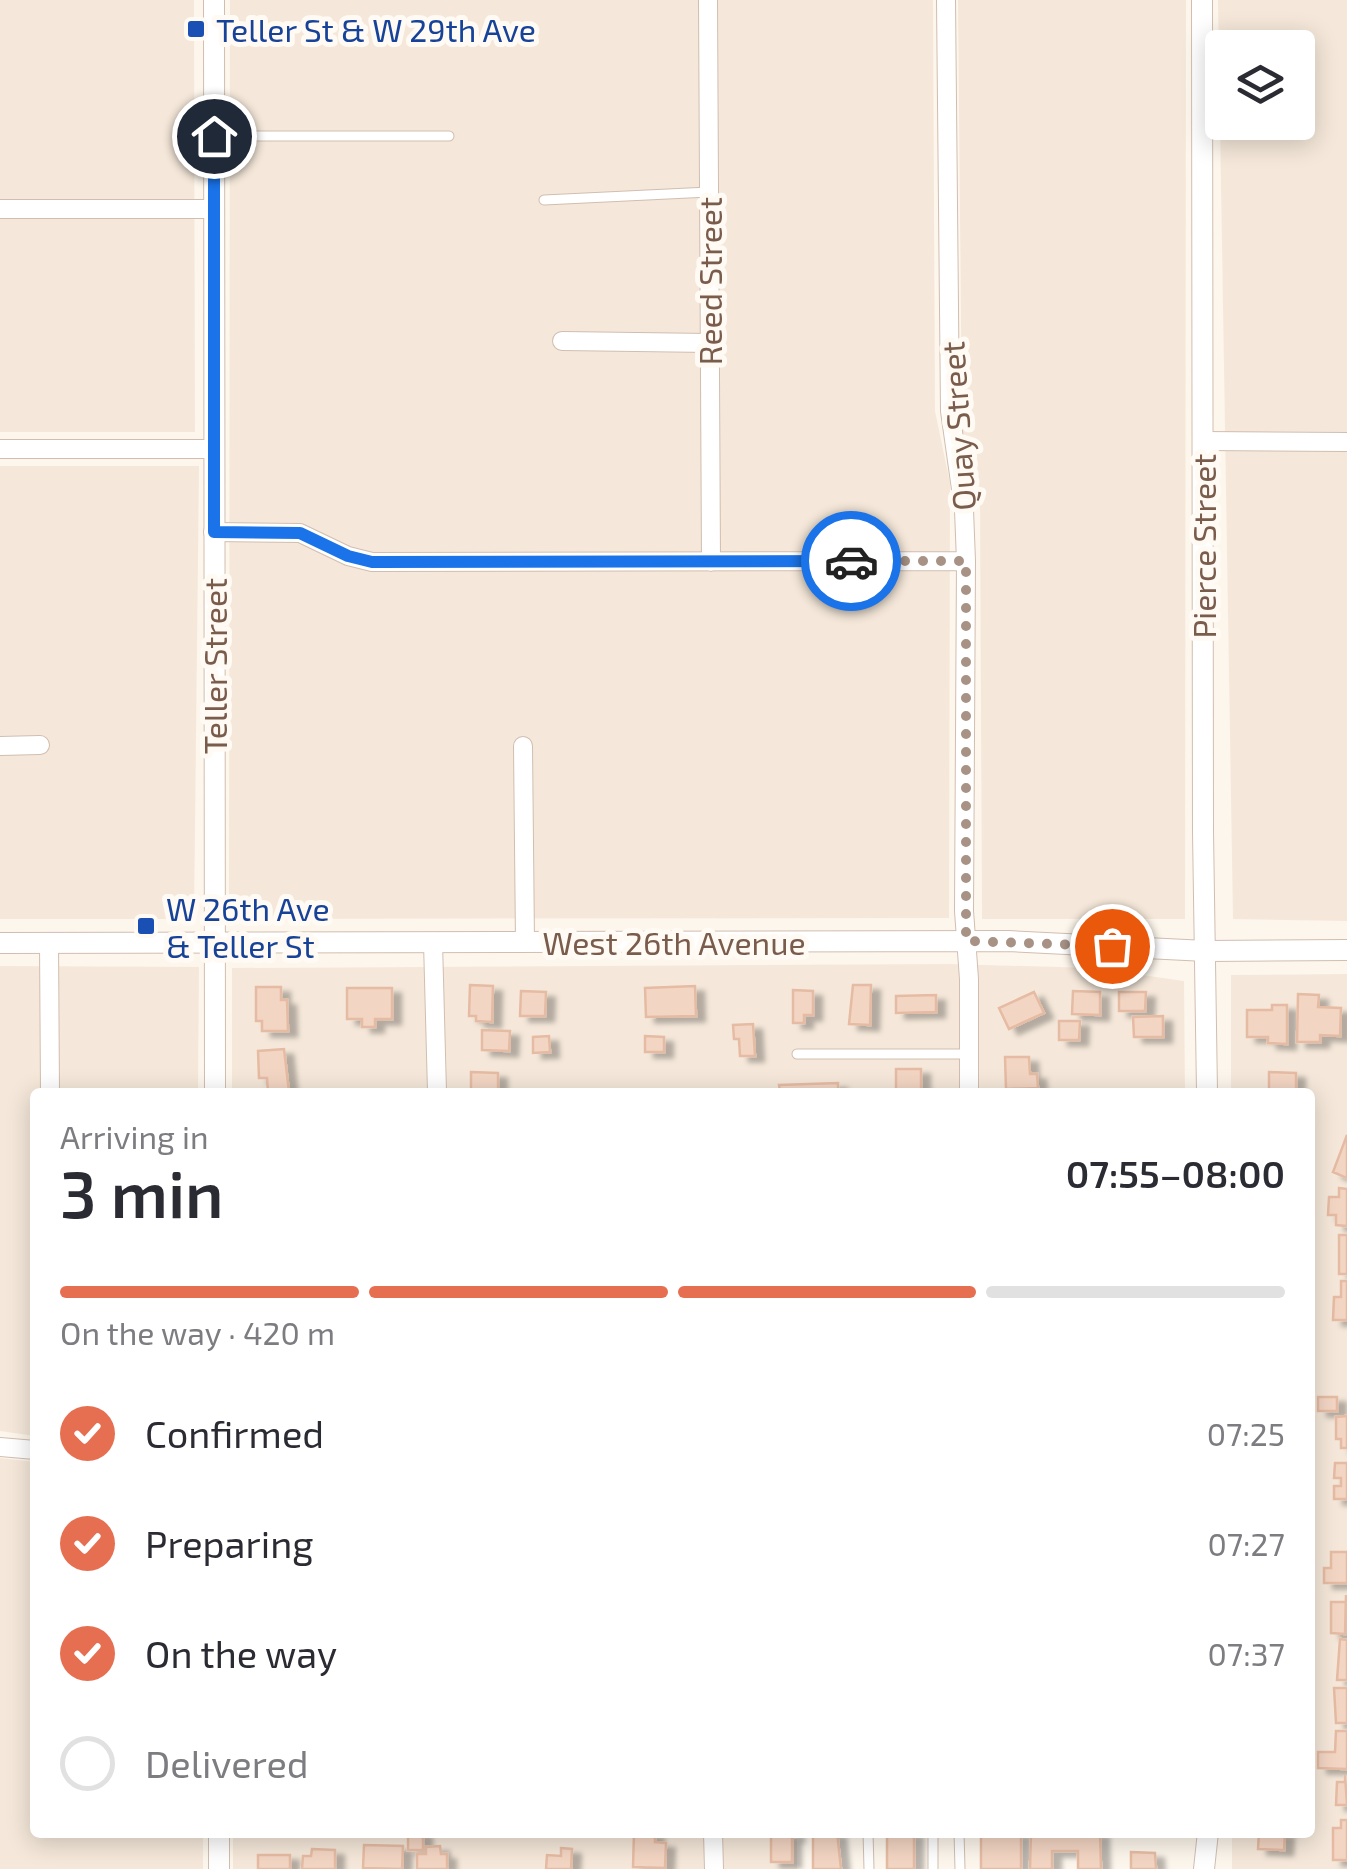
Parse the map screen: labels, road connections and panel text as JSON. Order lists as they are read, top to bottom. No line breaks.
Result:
{"streets":{"street":["Reed Street","Quay Street","Pierce Street","Teller Street","West 26th Avenue"]},"crossings":[["Quay Street","West 26th Avenue"],["Pierce Street","West 26th Avenue"],["Teller Street","West 26th Avenue"]],"places":{"transit":["Teller St & W 29th Ave","W 26th Ave & Teller St"]},"page":{"heading":["3 min","Arriving in","07:55–08:00"],"bar":"On the way · 420 m","list":[["Confirmed","07:25"],["Preparing","07:27"],["On the way","07:37"],"Delivered"]}}
